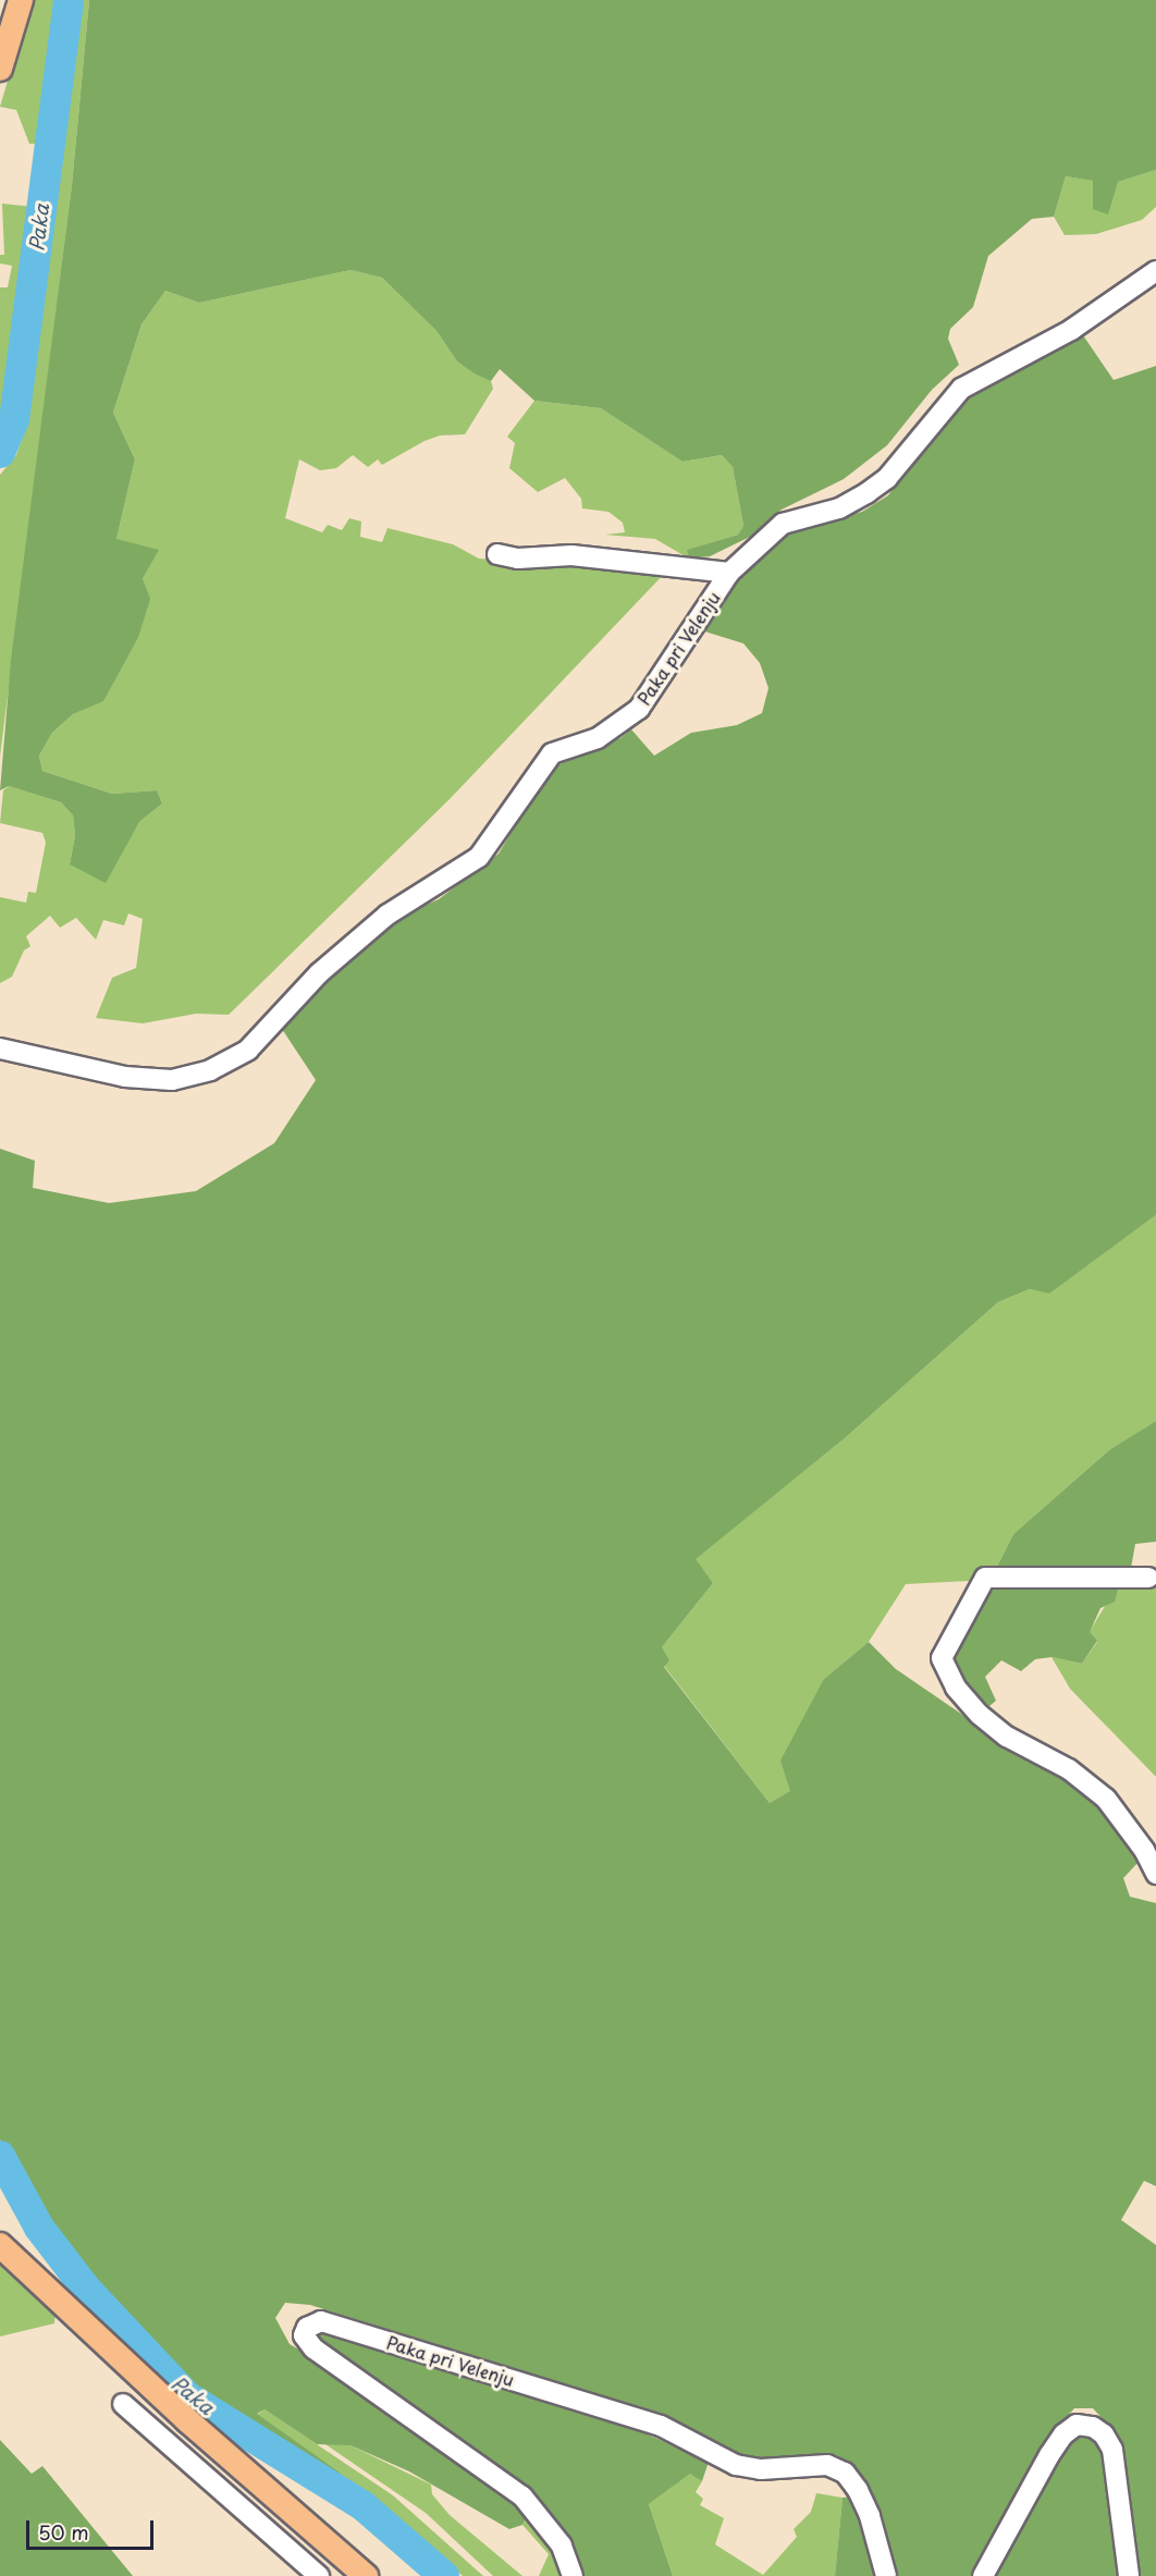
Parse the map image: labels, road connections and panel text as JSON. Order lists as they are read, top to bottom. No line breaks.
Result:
{"streets":{"street":["Paka pri Velenju"]},"water":["Paka"],"scale_bar":"50 m"}
